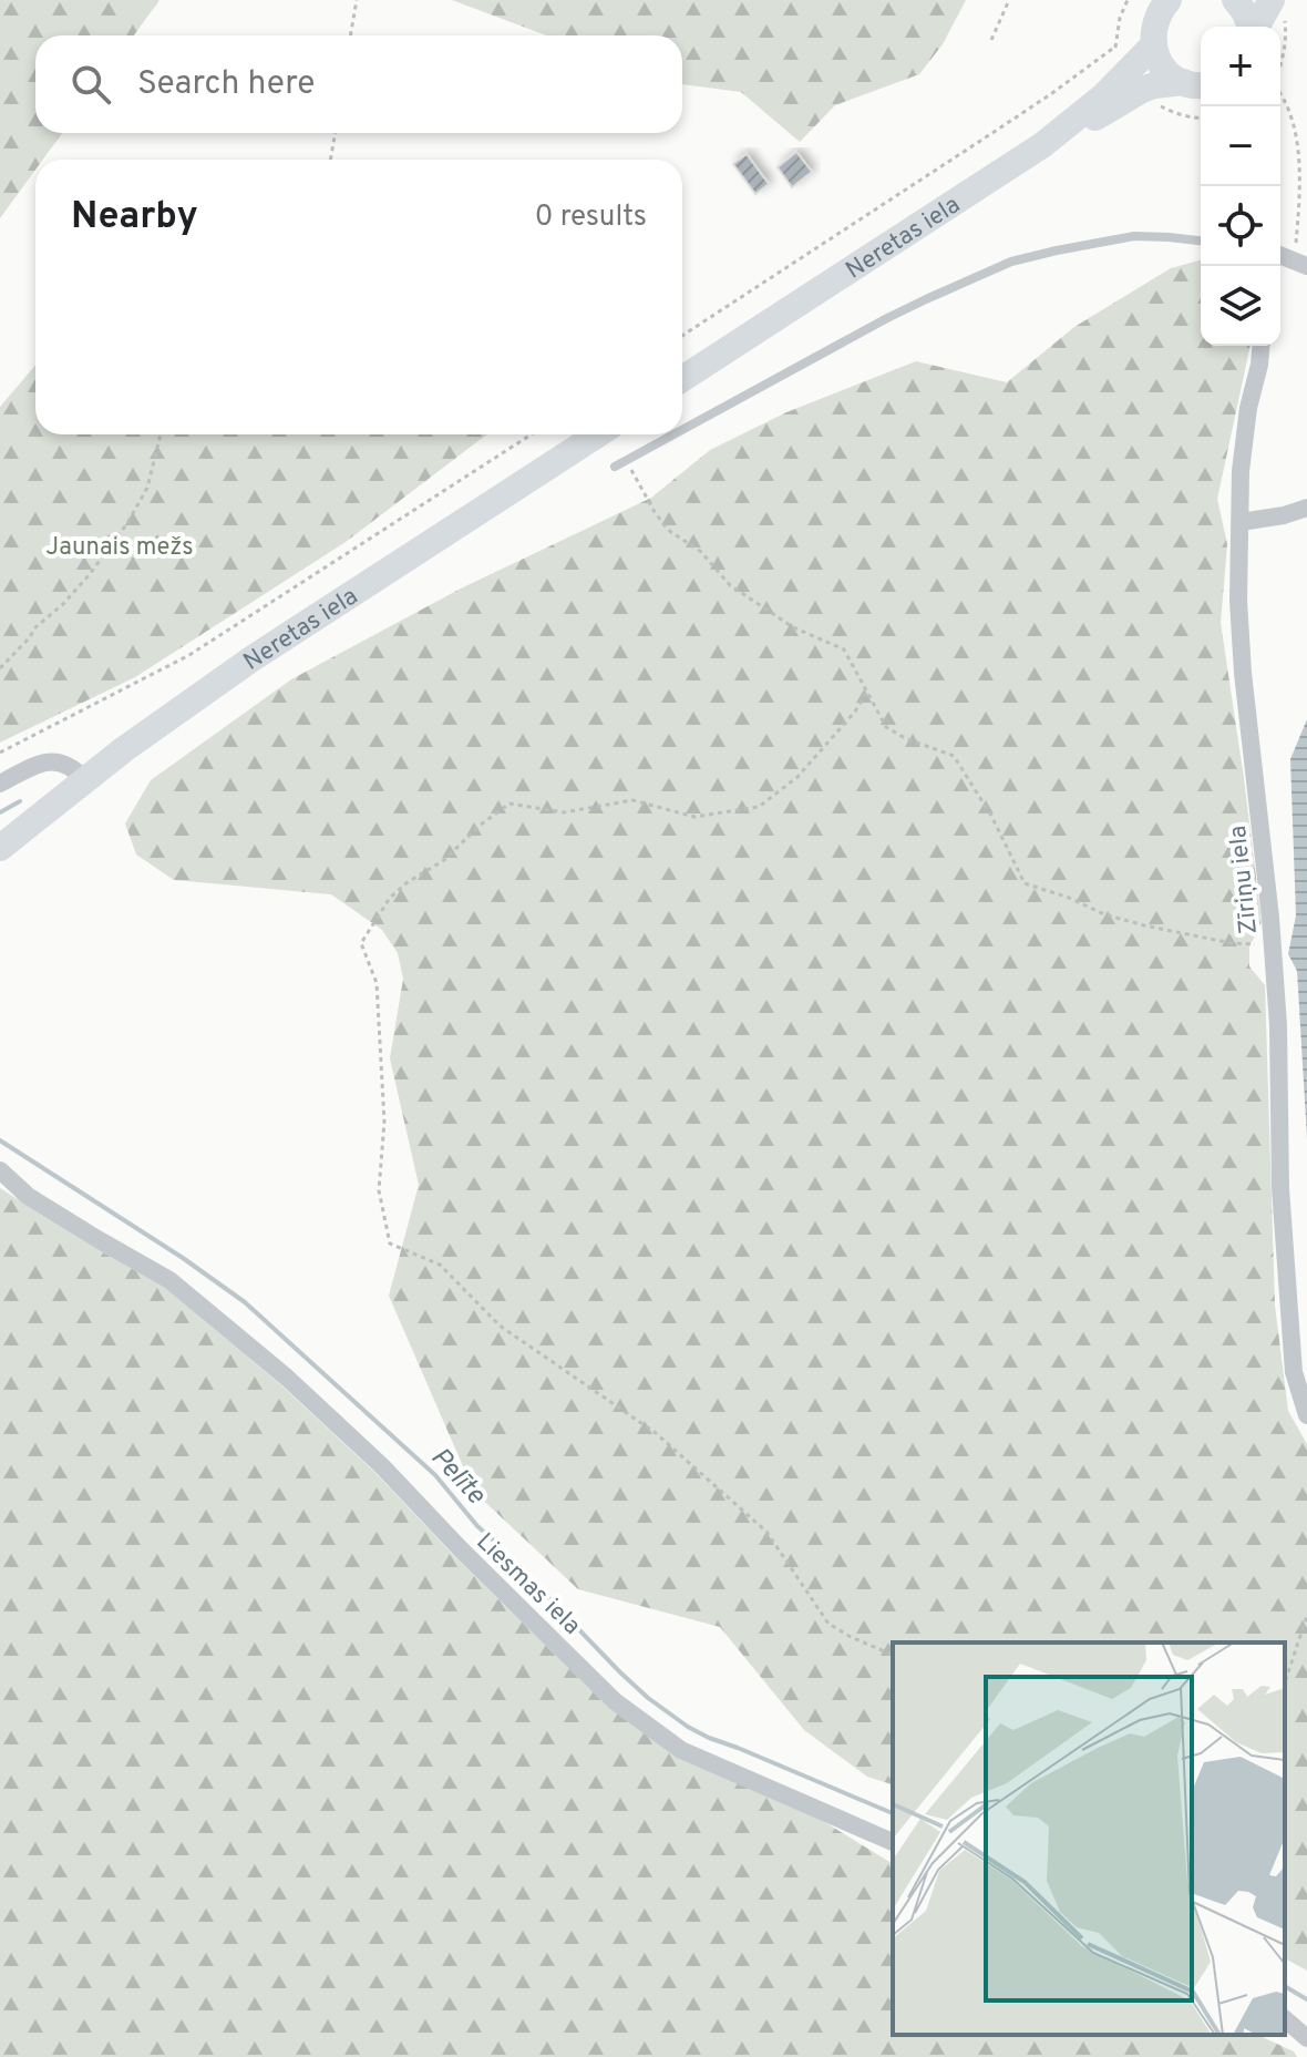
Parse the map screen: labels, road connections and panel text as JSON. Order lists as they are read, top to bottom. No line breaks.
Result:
{"streets":{"main road":["Neretas iela"],"street":["Zīriņu iela","Liesmas iela"]},"water":["Pelīte"],"parks":["Jaunais mežs"],"page":{"map_buttons":["+","−"],"search":"Search here","heading":["Nearby","0 results"]}}
